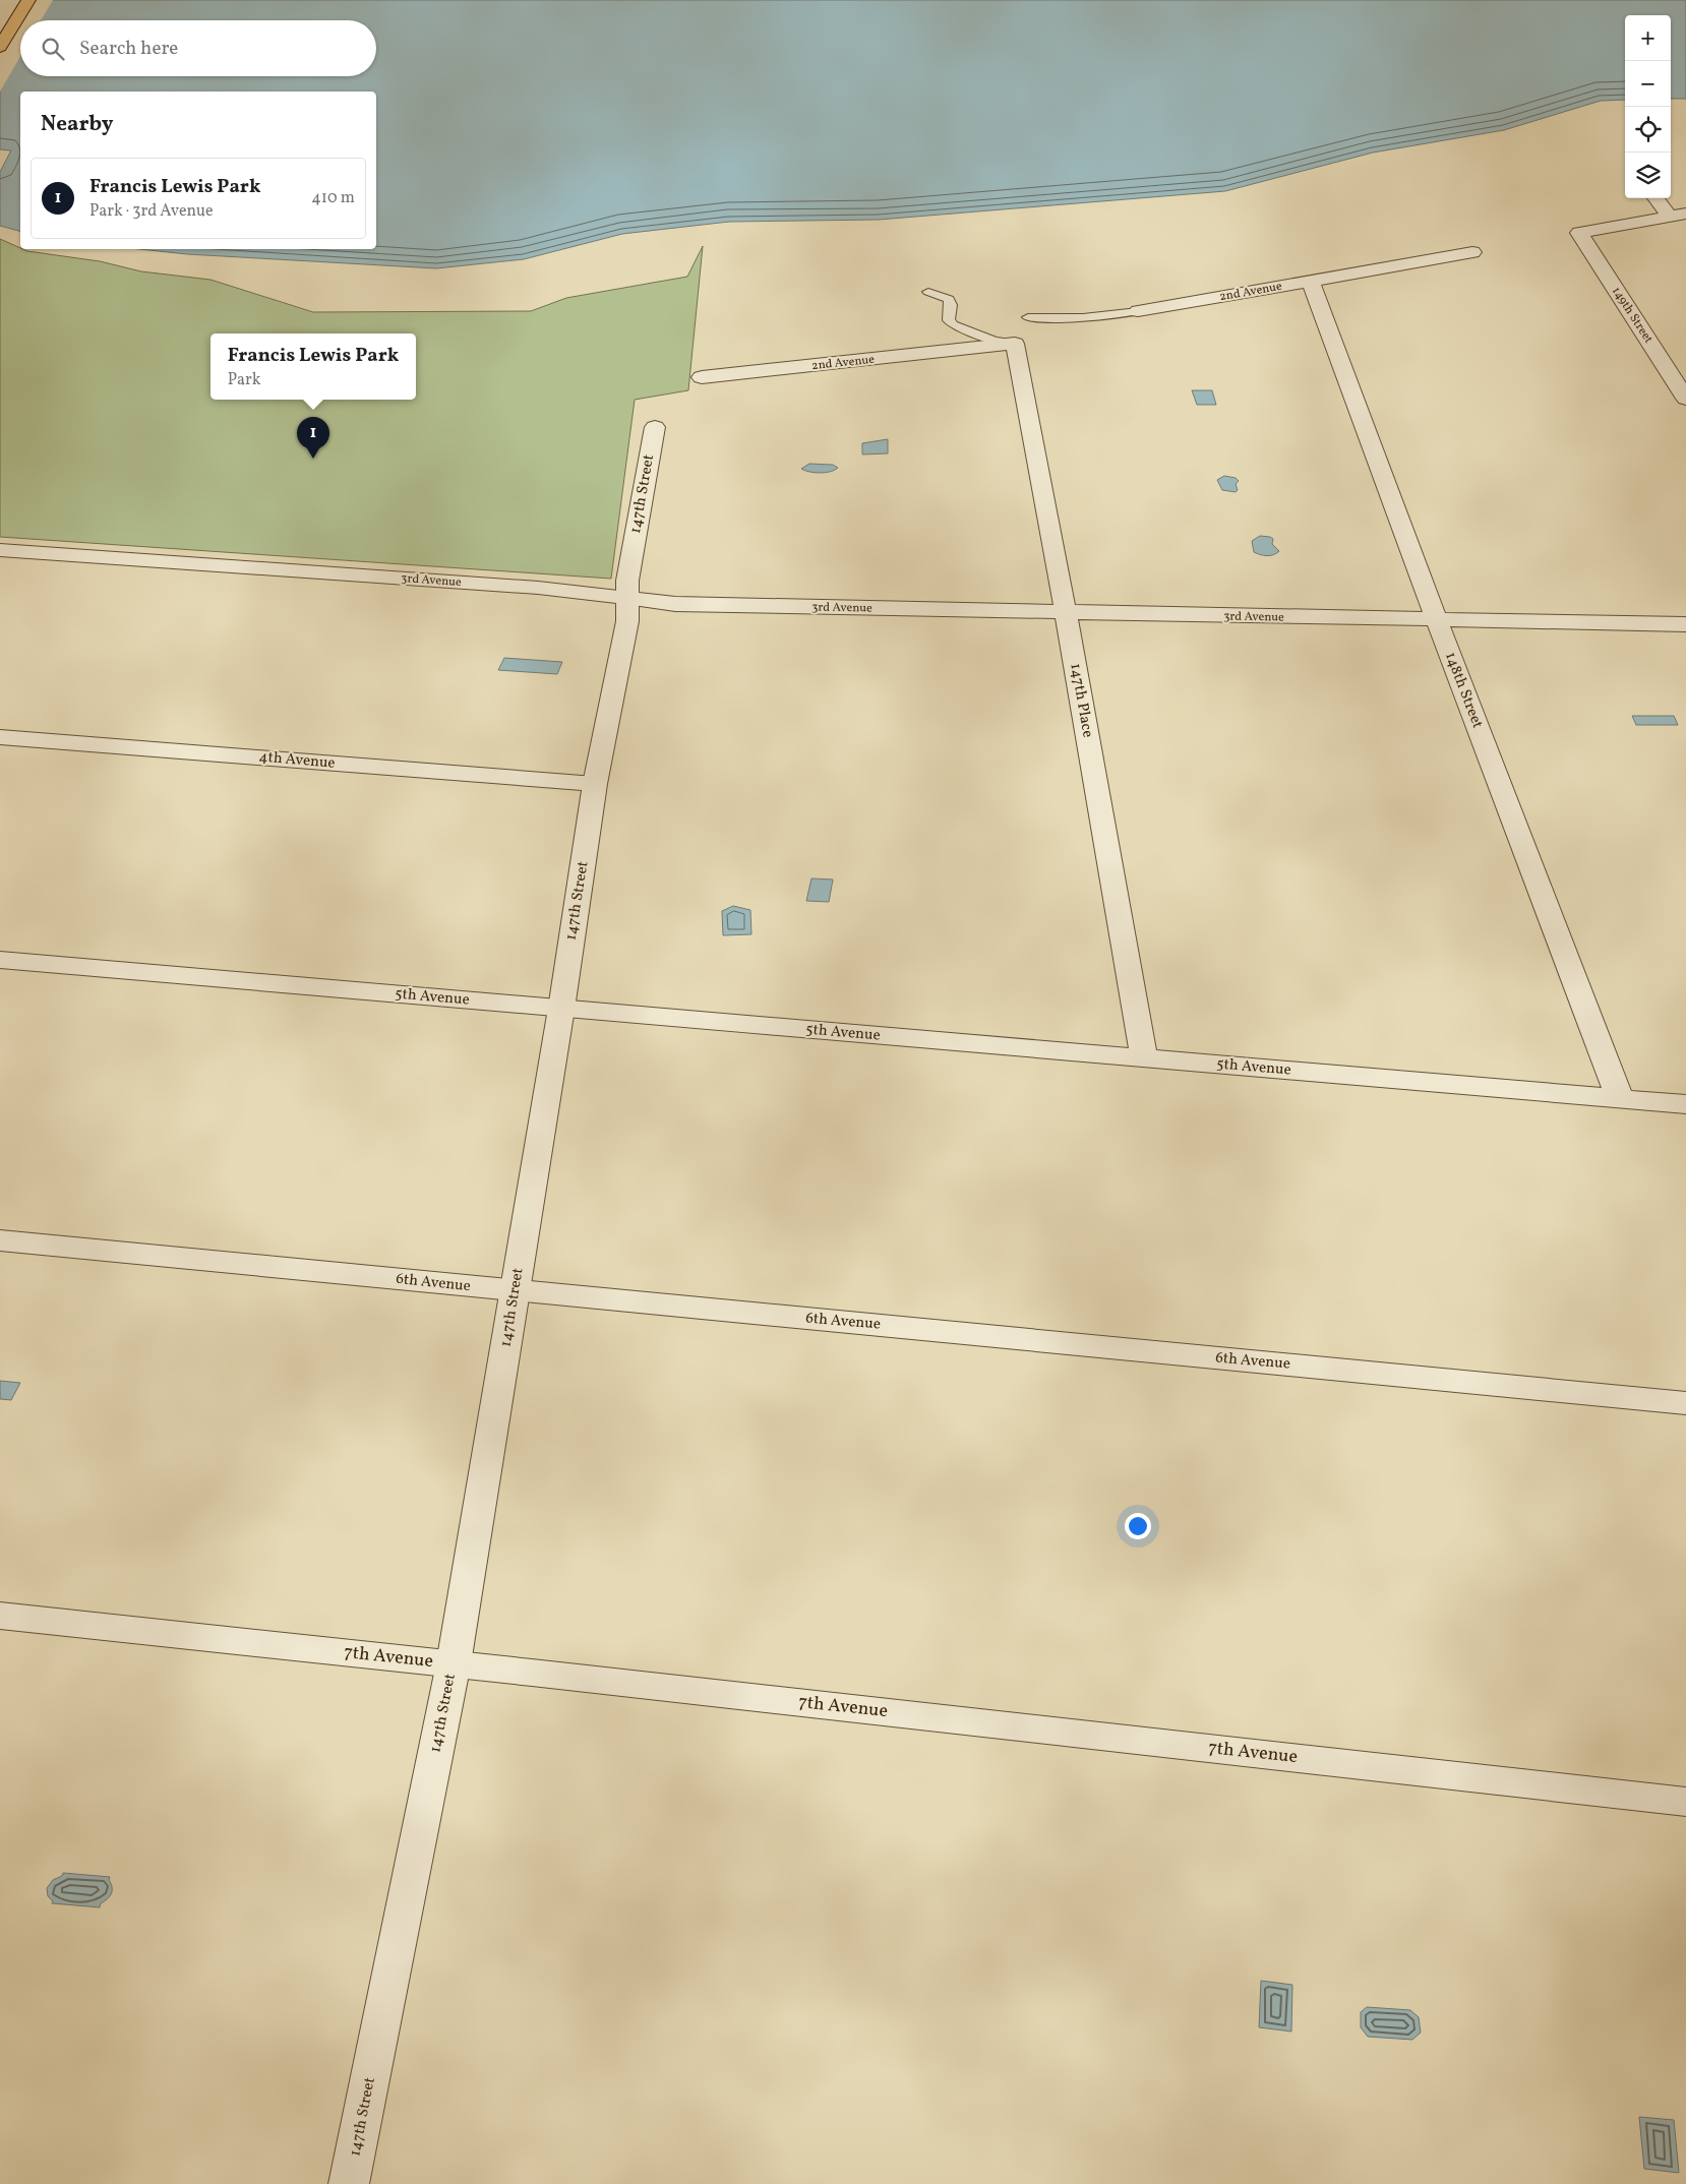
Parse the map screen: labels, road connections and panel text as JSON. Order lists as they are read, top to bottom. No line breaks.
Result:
{"streets":{"street":["2nd Avenue","149th Street","147th Street","3rd Avenue","148th Street","147th Place","4th Avenue","5th Avenue","6th Avenue","7th Avenue"]},"crossings":[["2nd Avenue","148th Street"],["2nd Avenue","147th Place"],["147th Street","3rd Avenue"],["147th Street","4th Avenue"],["147th Street","5th Avenue"],["147th Street","6th Avenue"],["147th Street","7th Avenue"],["3rd Avenue","148th Street"],["3rd Avenue","147th Place"],["148th Street","5th Avenue"],["147th Place","5th Avenue"]],"page":{"map_buttons":["+","−"],"search":"Search here","heading":"Nearby","list":[{"mark":"1","name":"Francis Lewis Park","note":"Park · 3rd Avenue","value":"410 m"}],"popup":["Francis Lewis Park","Park"],"pins":"1"}}
